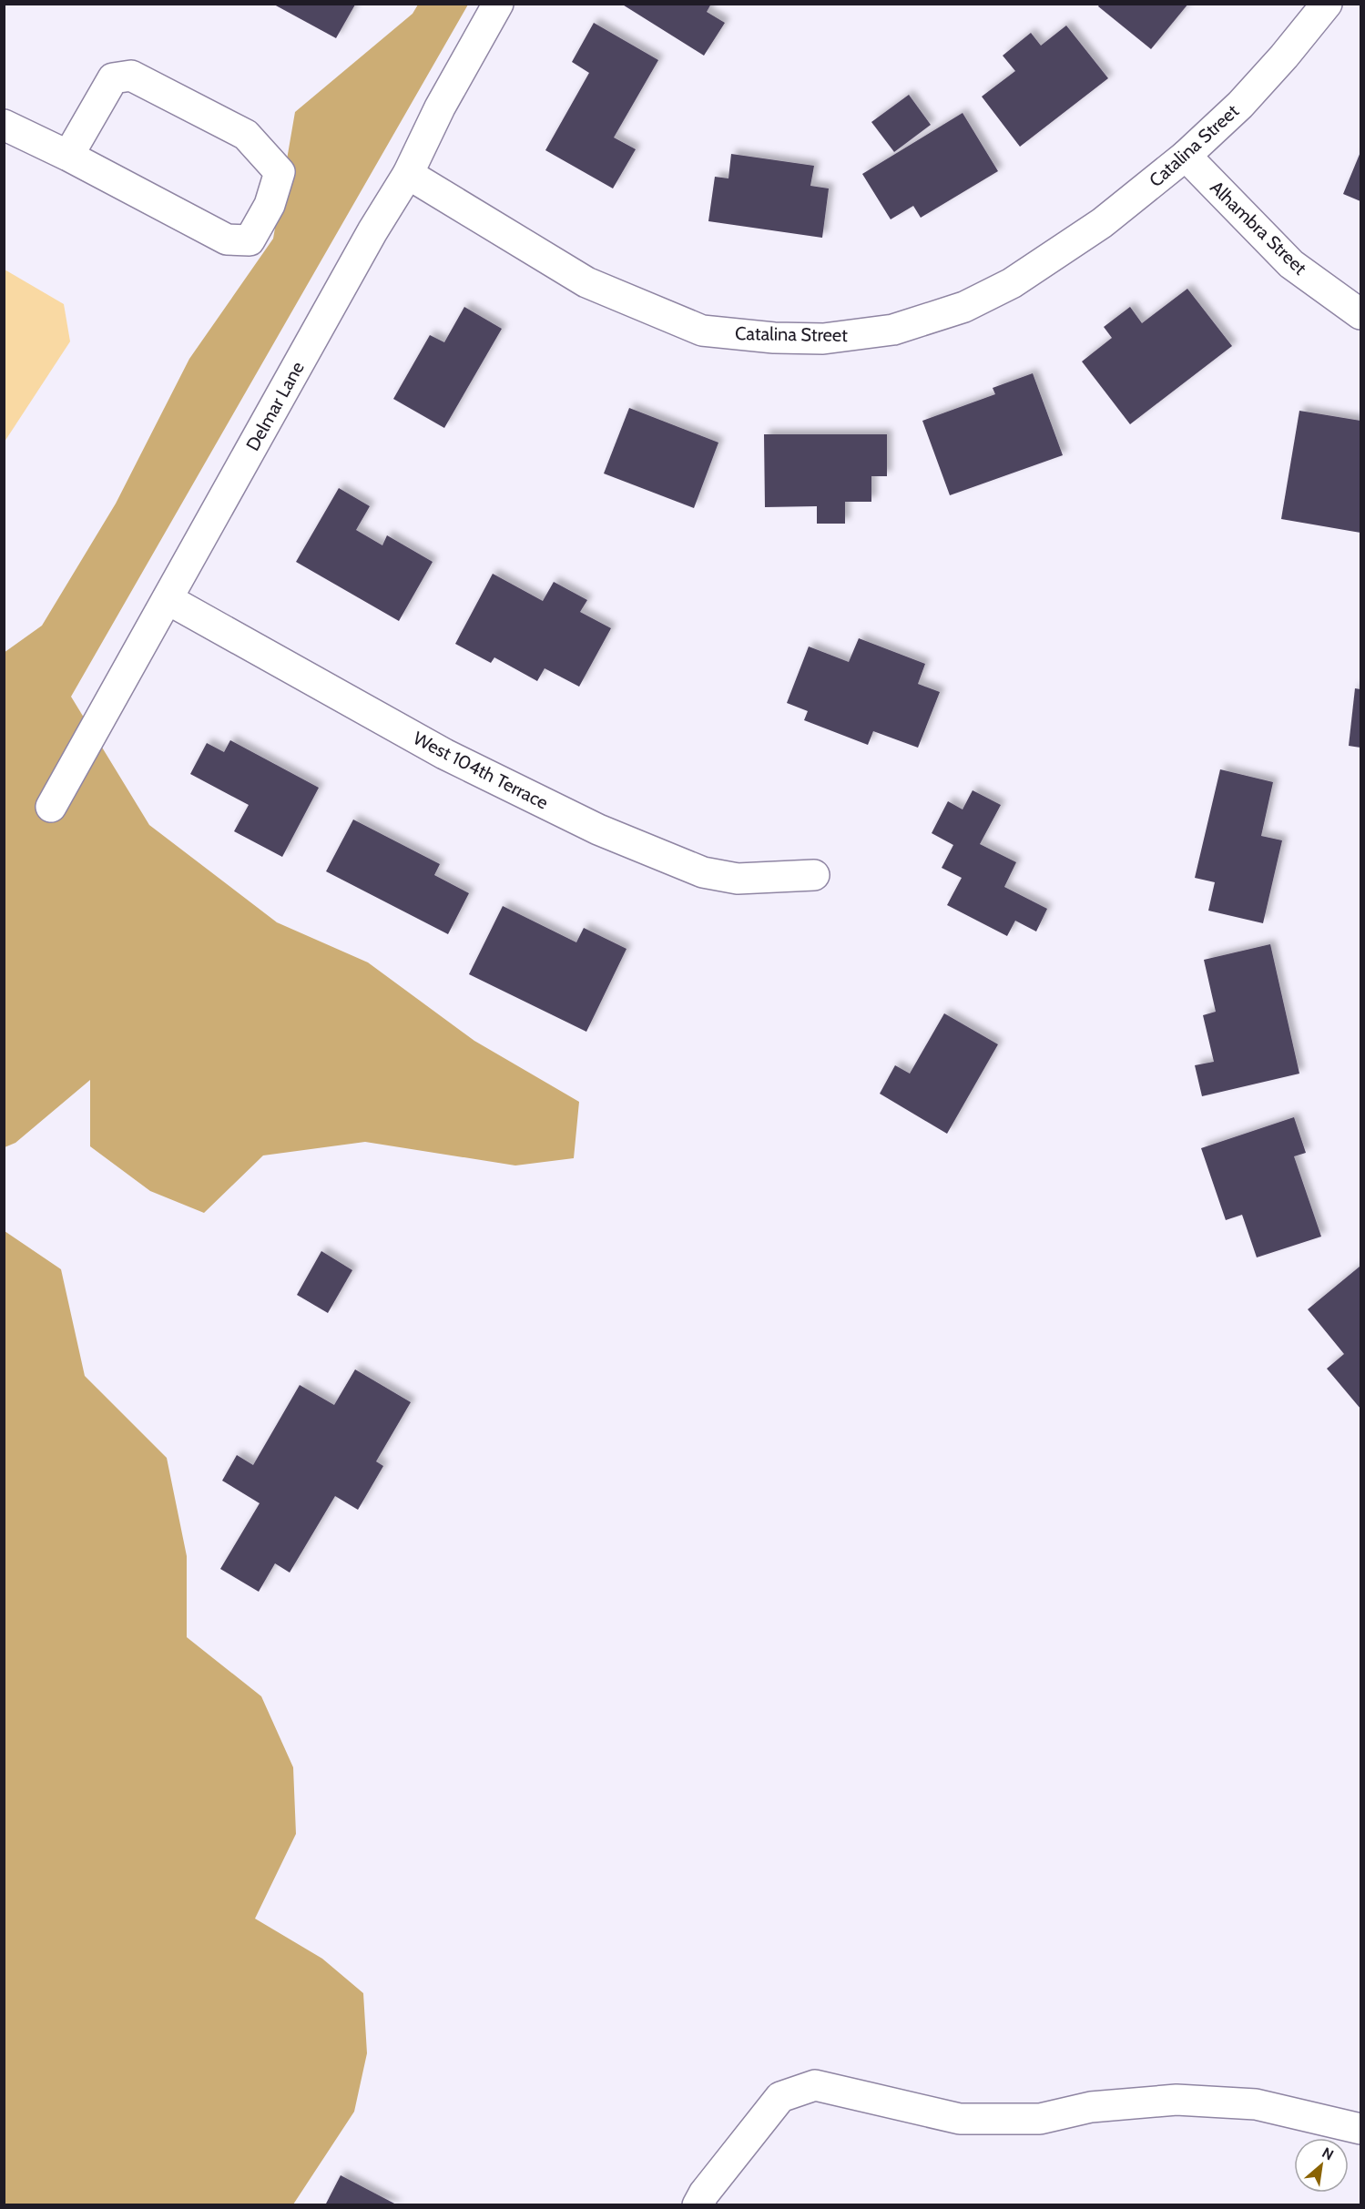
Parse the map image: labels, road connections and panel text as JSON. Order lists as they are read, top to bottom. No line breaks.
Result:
{"streets":{"street":["Catalina Street","Alhambra Street","Delmar Lane","West 104th Terrace"]},"crossings":[["Catalina Street","Alhambra Street"],["Catalina Street","Delmar Lane"],["Delmar Lane","West 104th Terrace"]],"north":"top right"}
